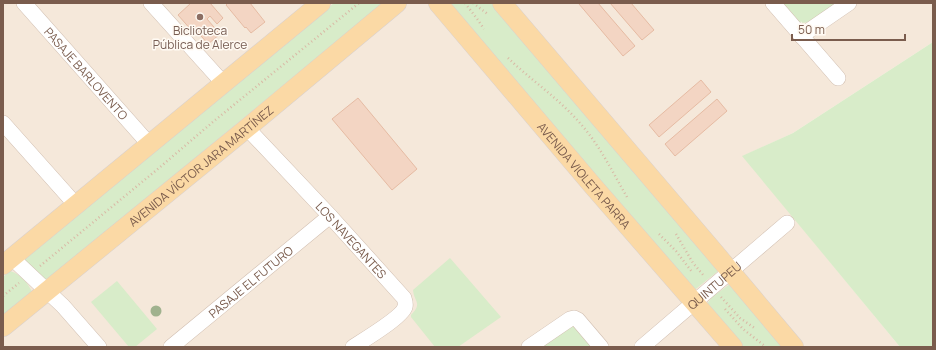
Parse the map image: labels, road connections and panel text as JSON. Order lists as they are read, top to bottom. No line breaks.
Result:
{"streets":{"main road":["AVENIDA VÍCTOR JARA MARTÍNEZ","AVENIDA VIOLETA PARRA"],"street":["PASAJE BARLOVENTO","LOS NAVEGANTES","PASAJE EL FUTURO","QUINTUPEU"]},"crossings":[["AVENIDA VÍCTOR JARA MARTÍNEZ","LOS NAVEGANTES"],["AVENIDA VIOLETA PARRA","QUINTUPEU"],["LOS NAVEGANTES","PASAJE EL FUTURO"]],"places":["Biclioteca Pública de Alerce"],"scale_bar":"50 m"}
